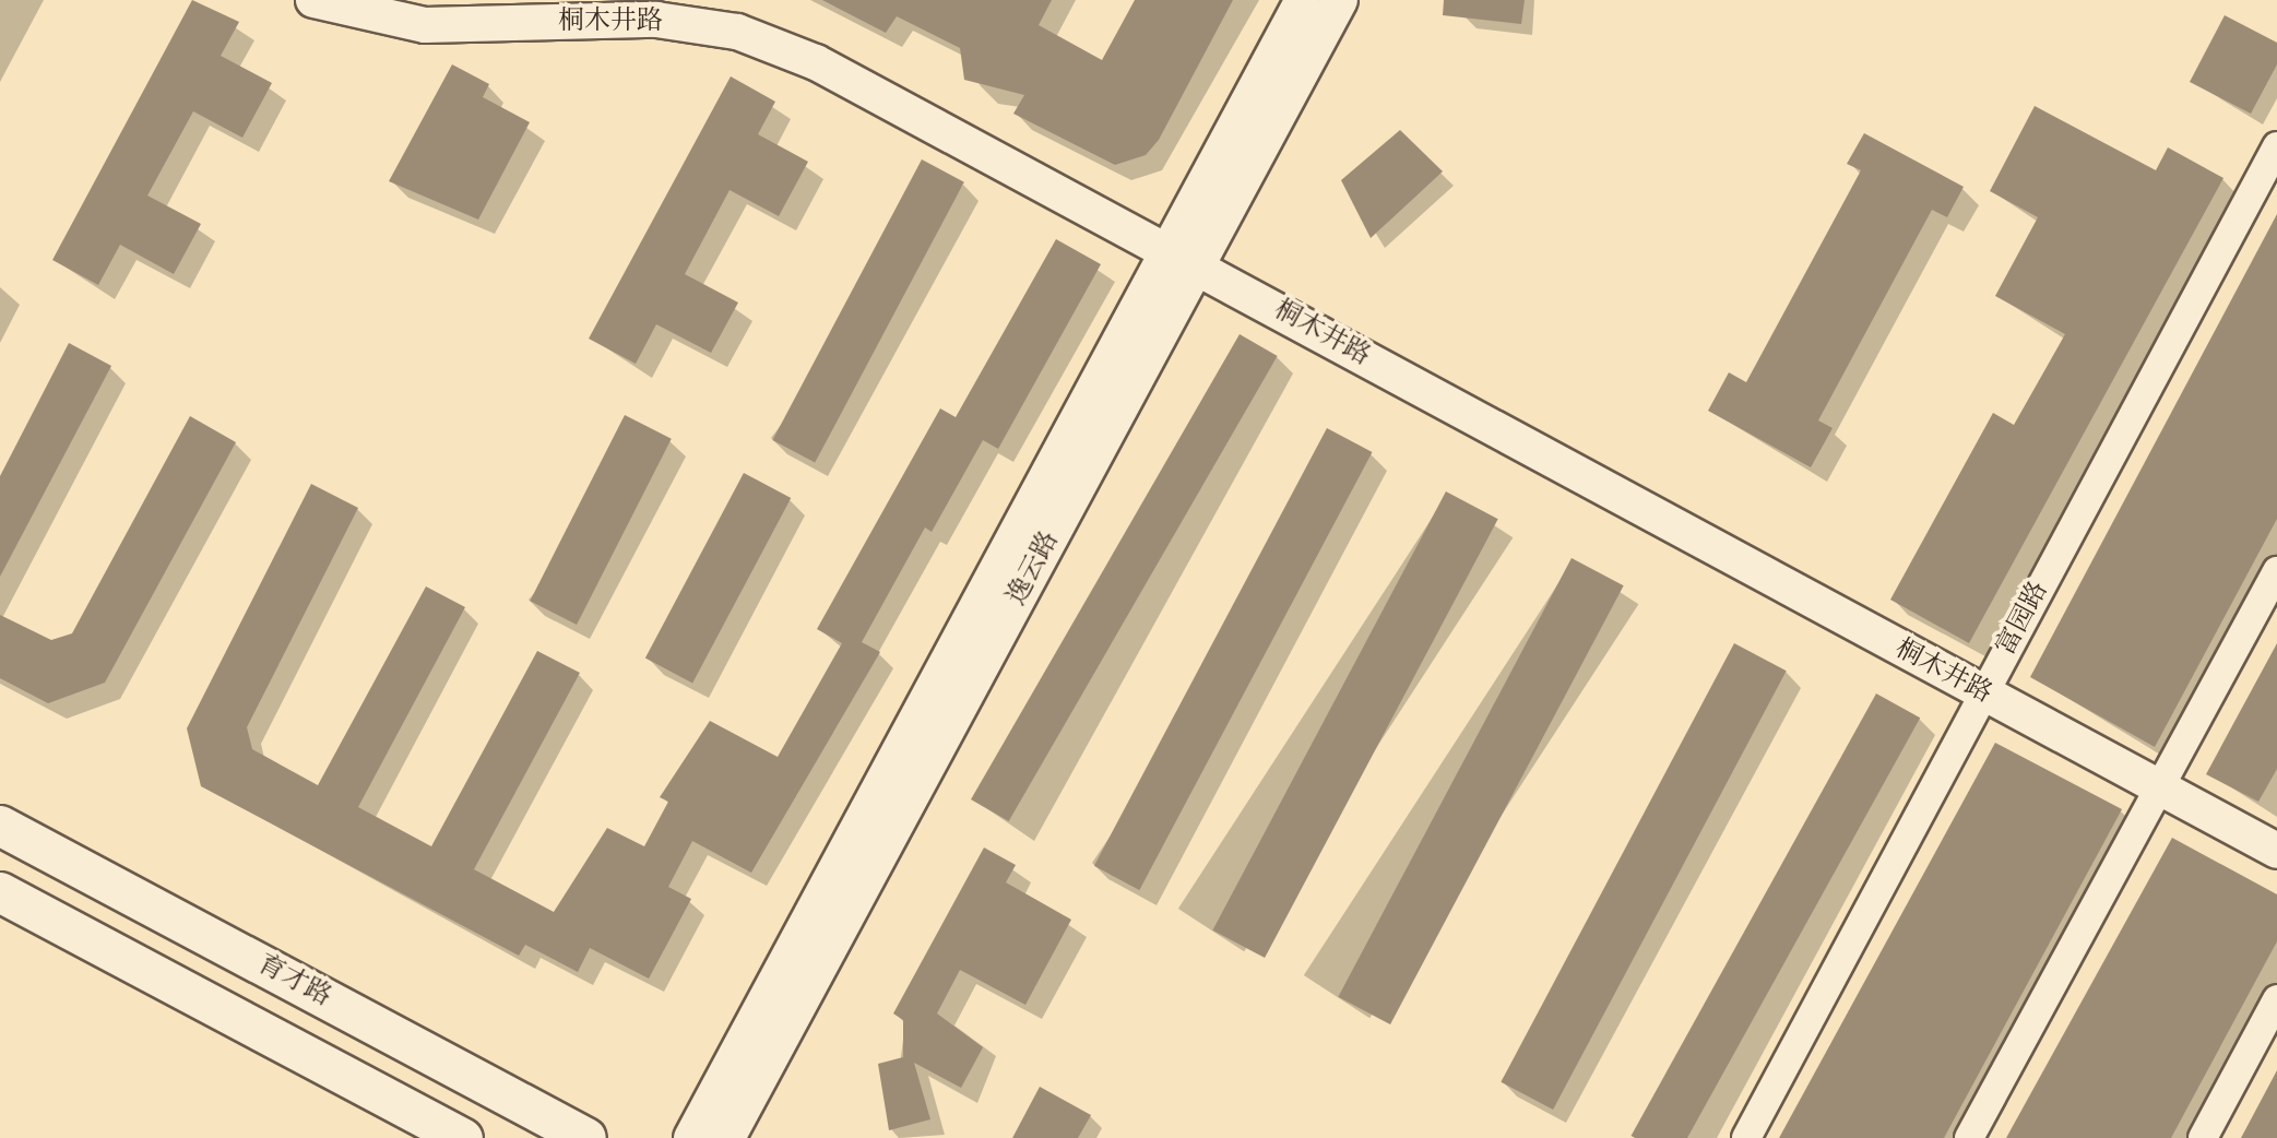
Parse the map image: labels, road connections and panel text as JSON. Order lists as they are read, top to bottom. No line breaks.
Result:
{"streets":{"main road":["育才路"],"street":["桐木井路","逸云路","富园路"]},"crossings":[["桐木井路","逸云路"],["桐木井路","富园路"]]}
